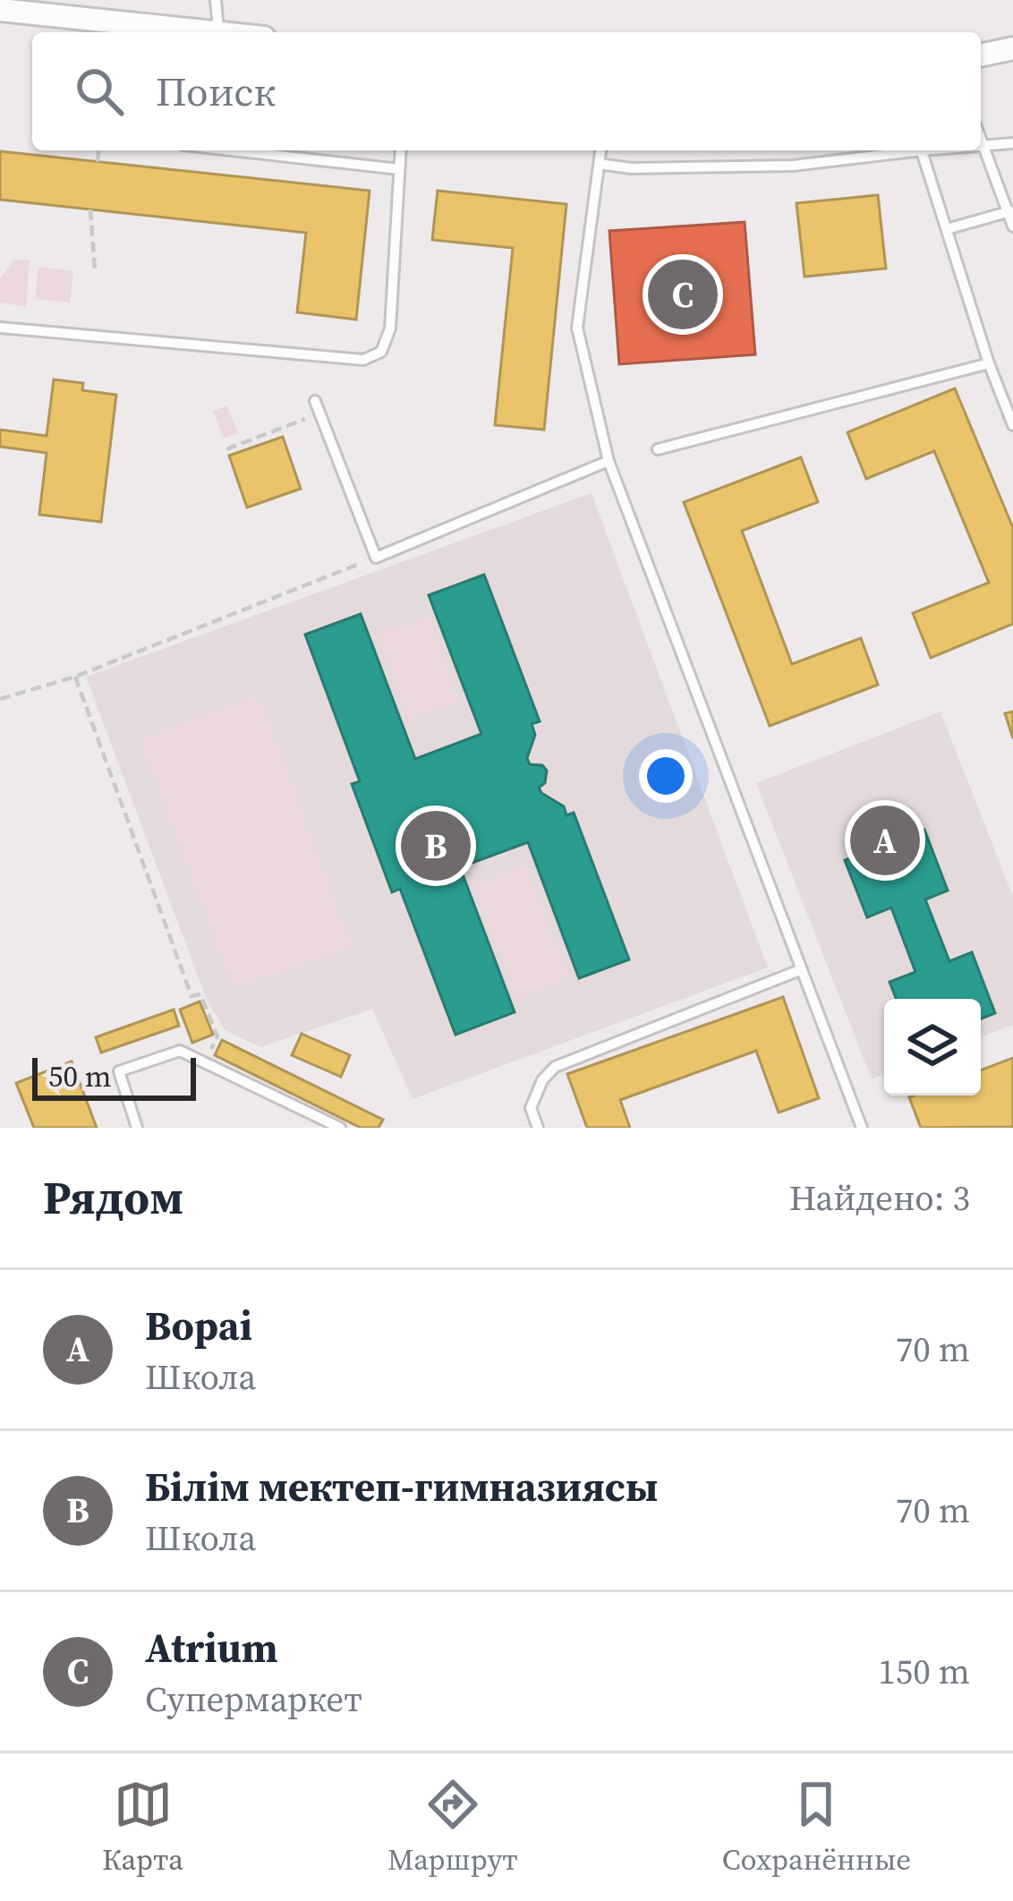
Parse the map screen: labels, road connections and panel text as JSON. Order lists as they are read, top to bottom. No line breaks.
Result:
{"scale_bar":"50 m","page":{"search":"Поиск","pins":["C","A","B"],"scale":"50 m","heading":["Рядом","Найдено: 3"],"list":[{"mark":"A","name":"Bopai","note":"Школа","value":"70 m"},{"mark":"B","name":"Білім мектеп-гимназиясы","note":"Школа","value":"70 m"},{"mark":"C","name":"Atrium","note":"Супермаркет","value":"150 m"}],"nav":["Карта","Маршрут","Сохранённые"]}}
